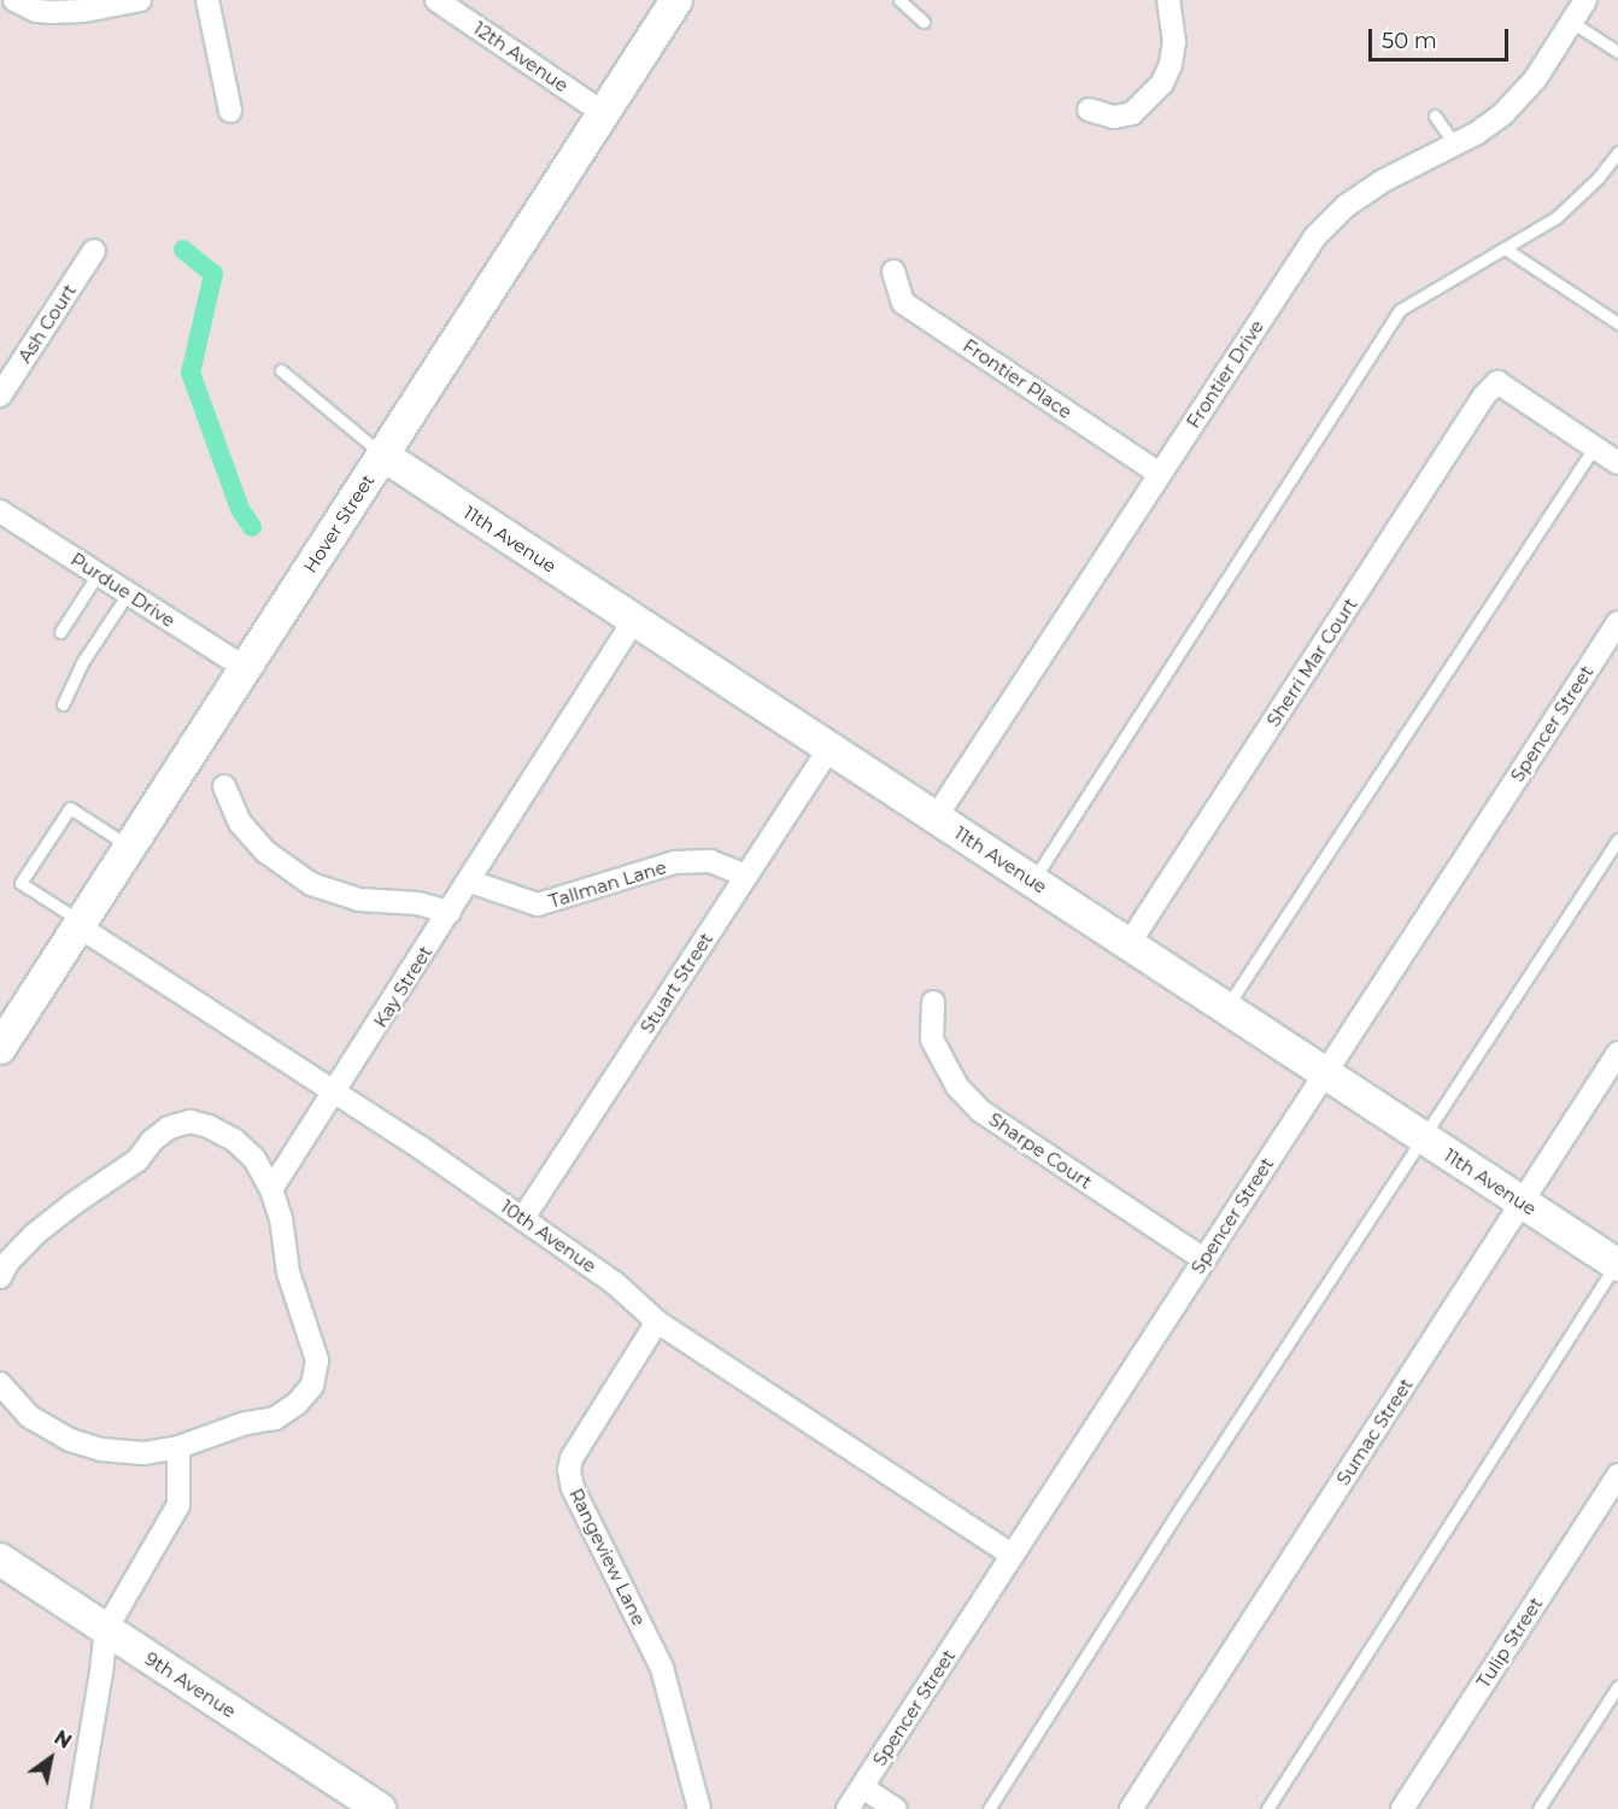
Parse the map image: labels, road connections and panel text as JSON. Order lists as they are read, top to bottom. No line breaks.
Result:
{"streets":{"main road":["Hover Street","11th Avenue","9th Avenue"],"street":["12th Avenue","Ash Court","Frontier Drive","Frontier Place","Purdue Drive","Sherri Mar Court","Spencer Street","Tallman Lane","Stuart Street","Kay Street","Sharpe Court","10th Avenue","Sumac Street","Rangeview Lane","Tulip Street"]},"crossings":[["12th Avenue","Hover Street"],["Frontier Drive","Frontier Place"],["Frontier Drive","11th Avenue"],["Hover Street","11th Avenue"],["Hover Street","Purdue Drive"],["Hover Street","10th Avenue"],["11th Avenue","Sherri Mar Court"],["11th Avenue","Spencer Street"],["11th Avenue","Stuart Street"],["11th Avenue","Kay Street"],["11th Avenue","Sumac Street"],["Spencer Street","Sharpe Court"],["Spencer Street","10th Avenue"],["Tallman Lane","Stuart Street"],["Tallman Lane","Kay Street"],["Stuart Street","10th Avenue"],["Kay Street","10th Avenue"],["10th Avenue","Rangeview Lane"]],"scale_bar":"50 m","north":"top right"}
